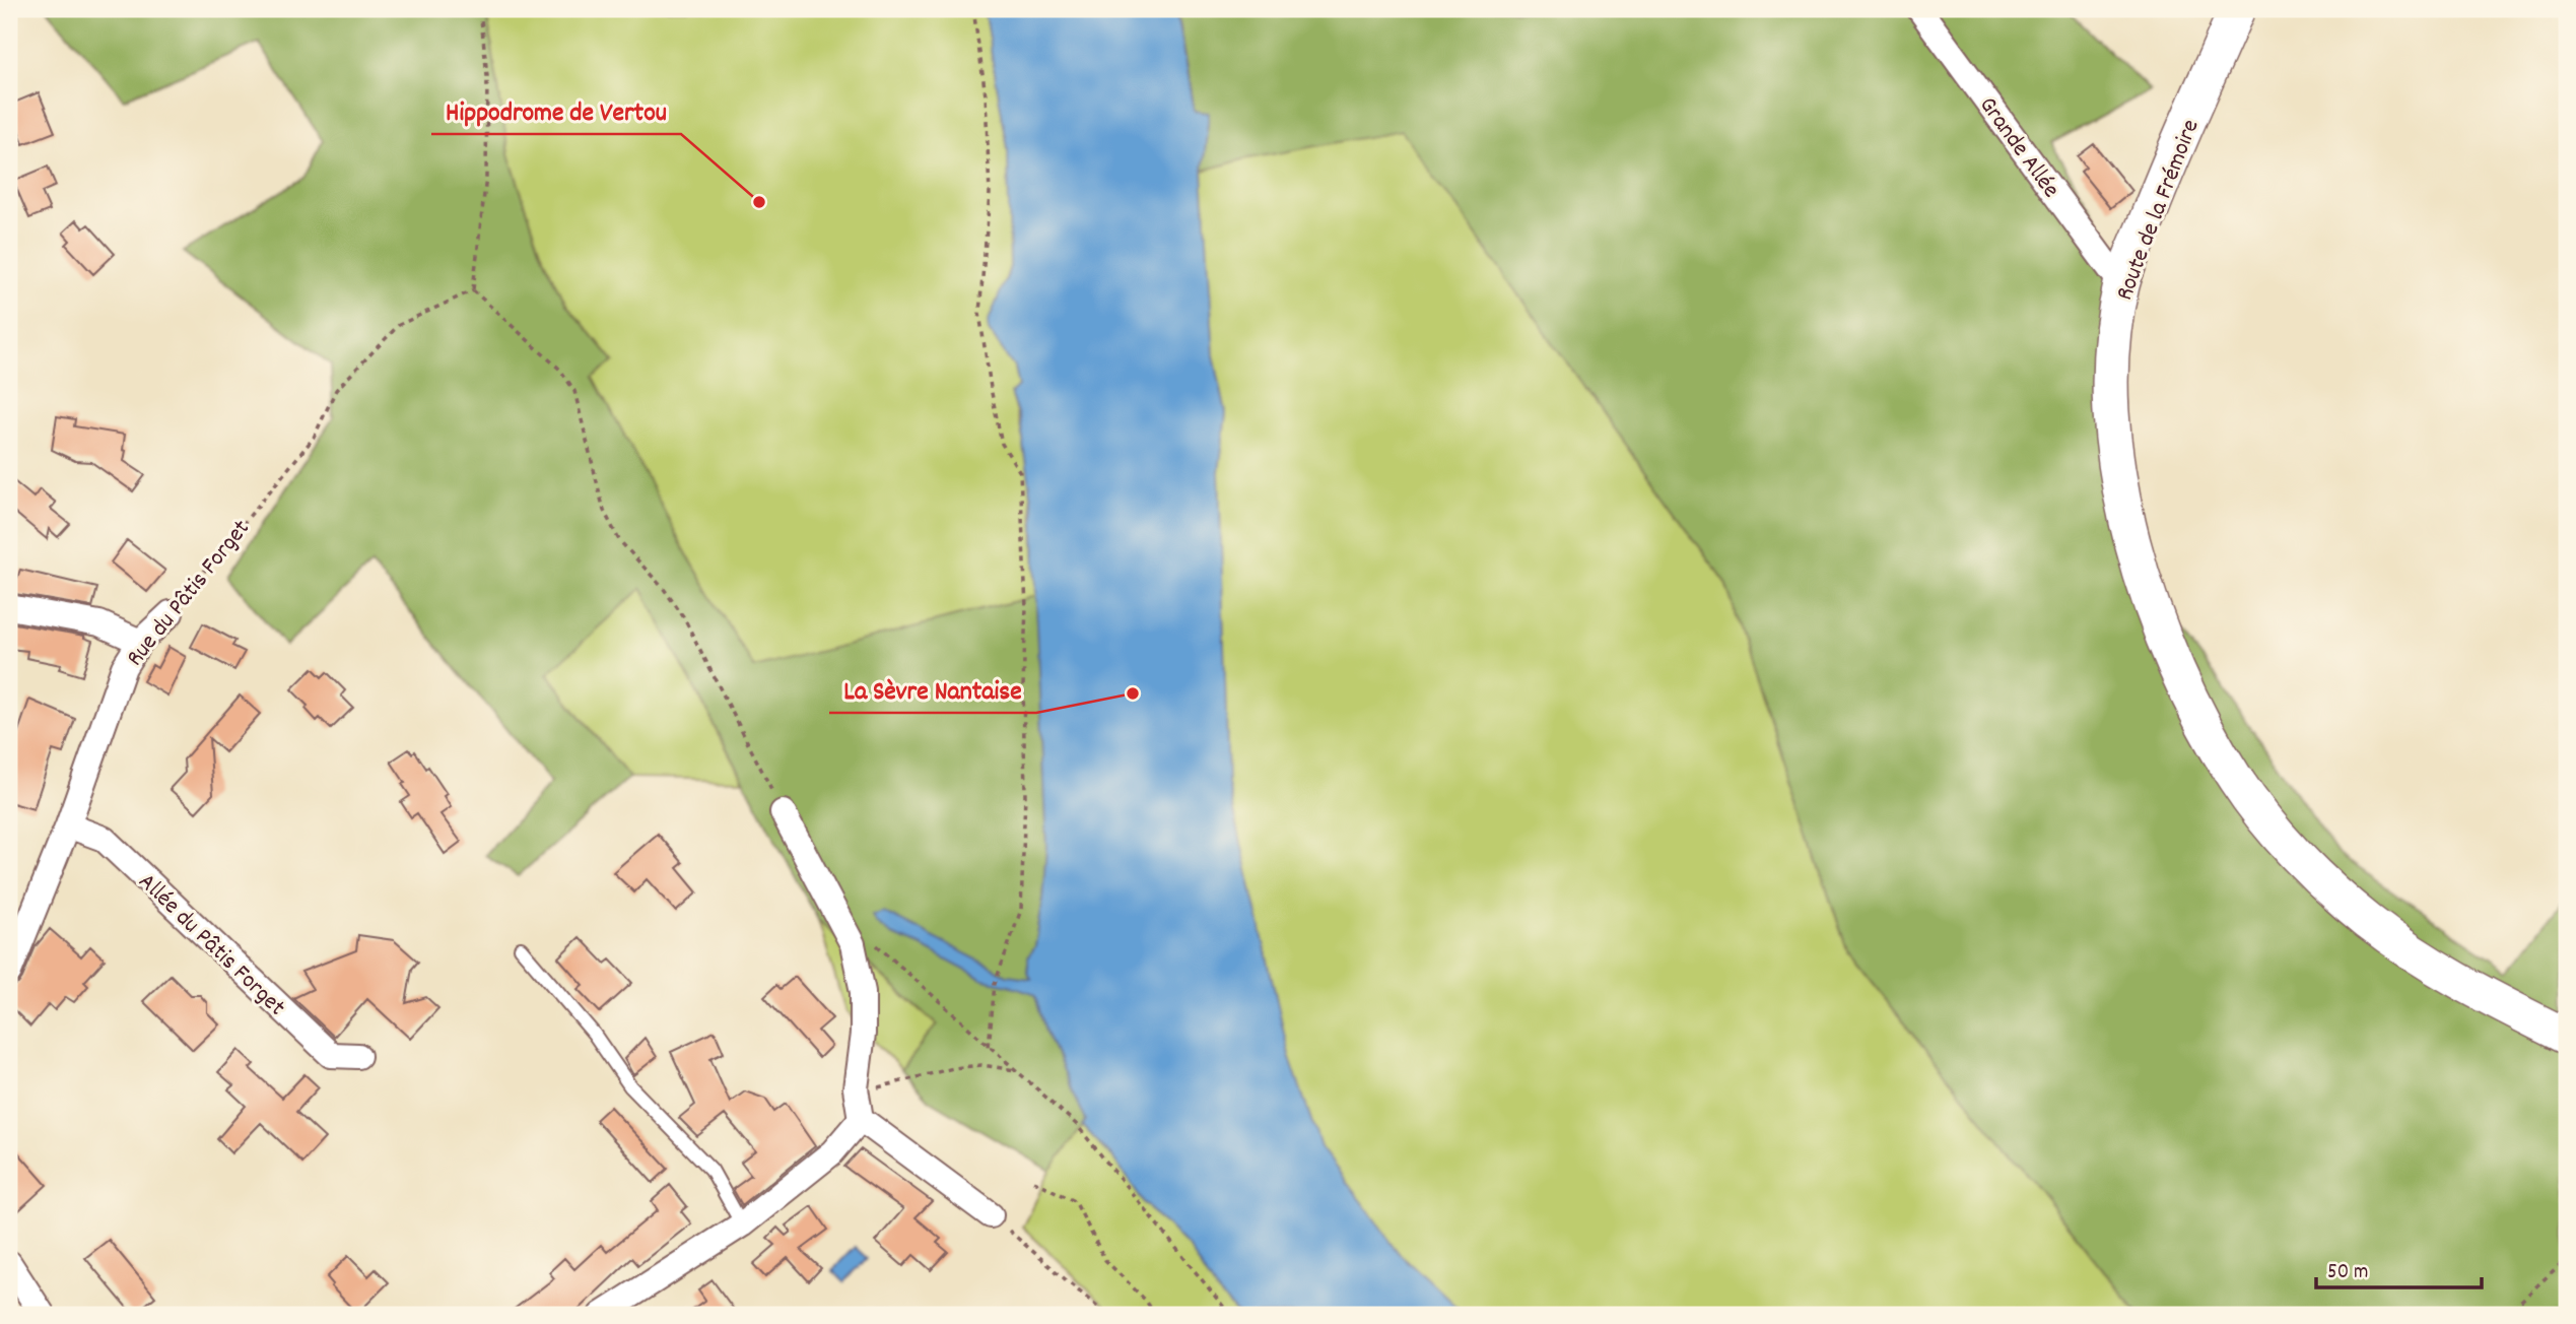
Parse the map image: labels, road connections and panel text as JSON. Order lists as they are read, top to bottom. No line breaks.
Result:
{"streets":{"street":["Grande Allée","Route de la Frémoire","Rue du Pâtis Forget","Allée du Pâtis Forget"]},"crossings":[["Grande Allée","Route de la Frémoire"],["Rue du Pâtis Forget","Allée du Pâtis Forget"]],"places":["Hippodrome de Vertou","La Sèvre Nantaise"],"scale_bar":"50 m"}
